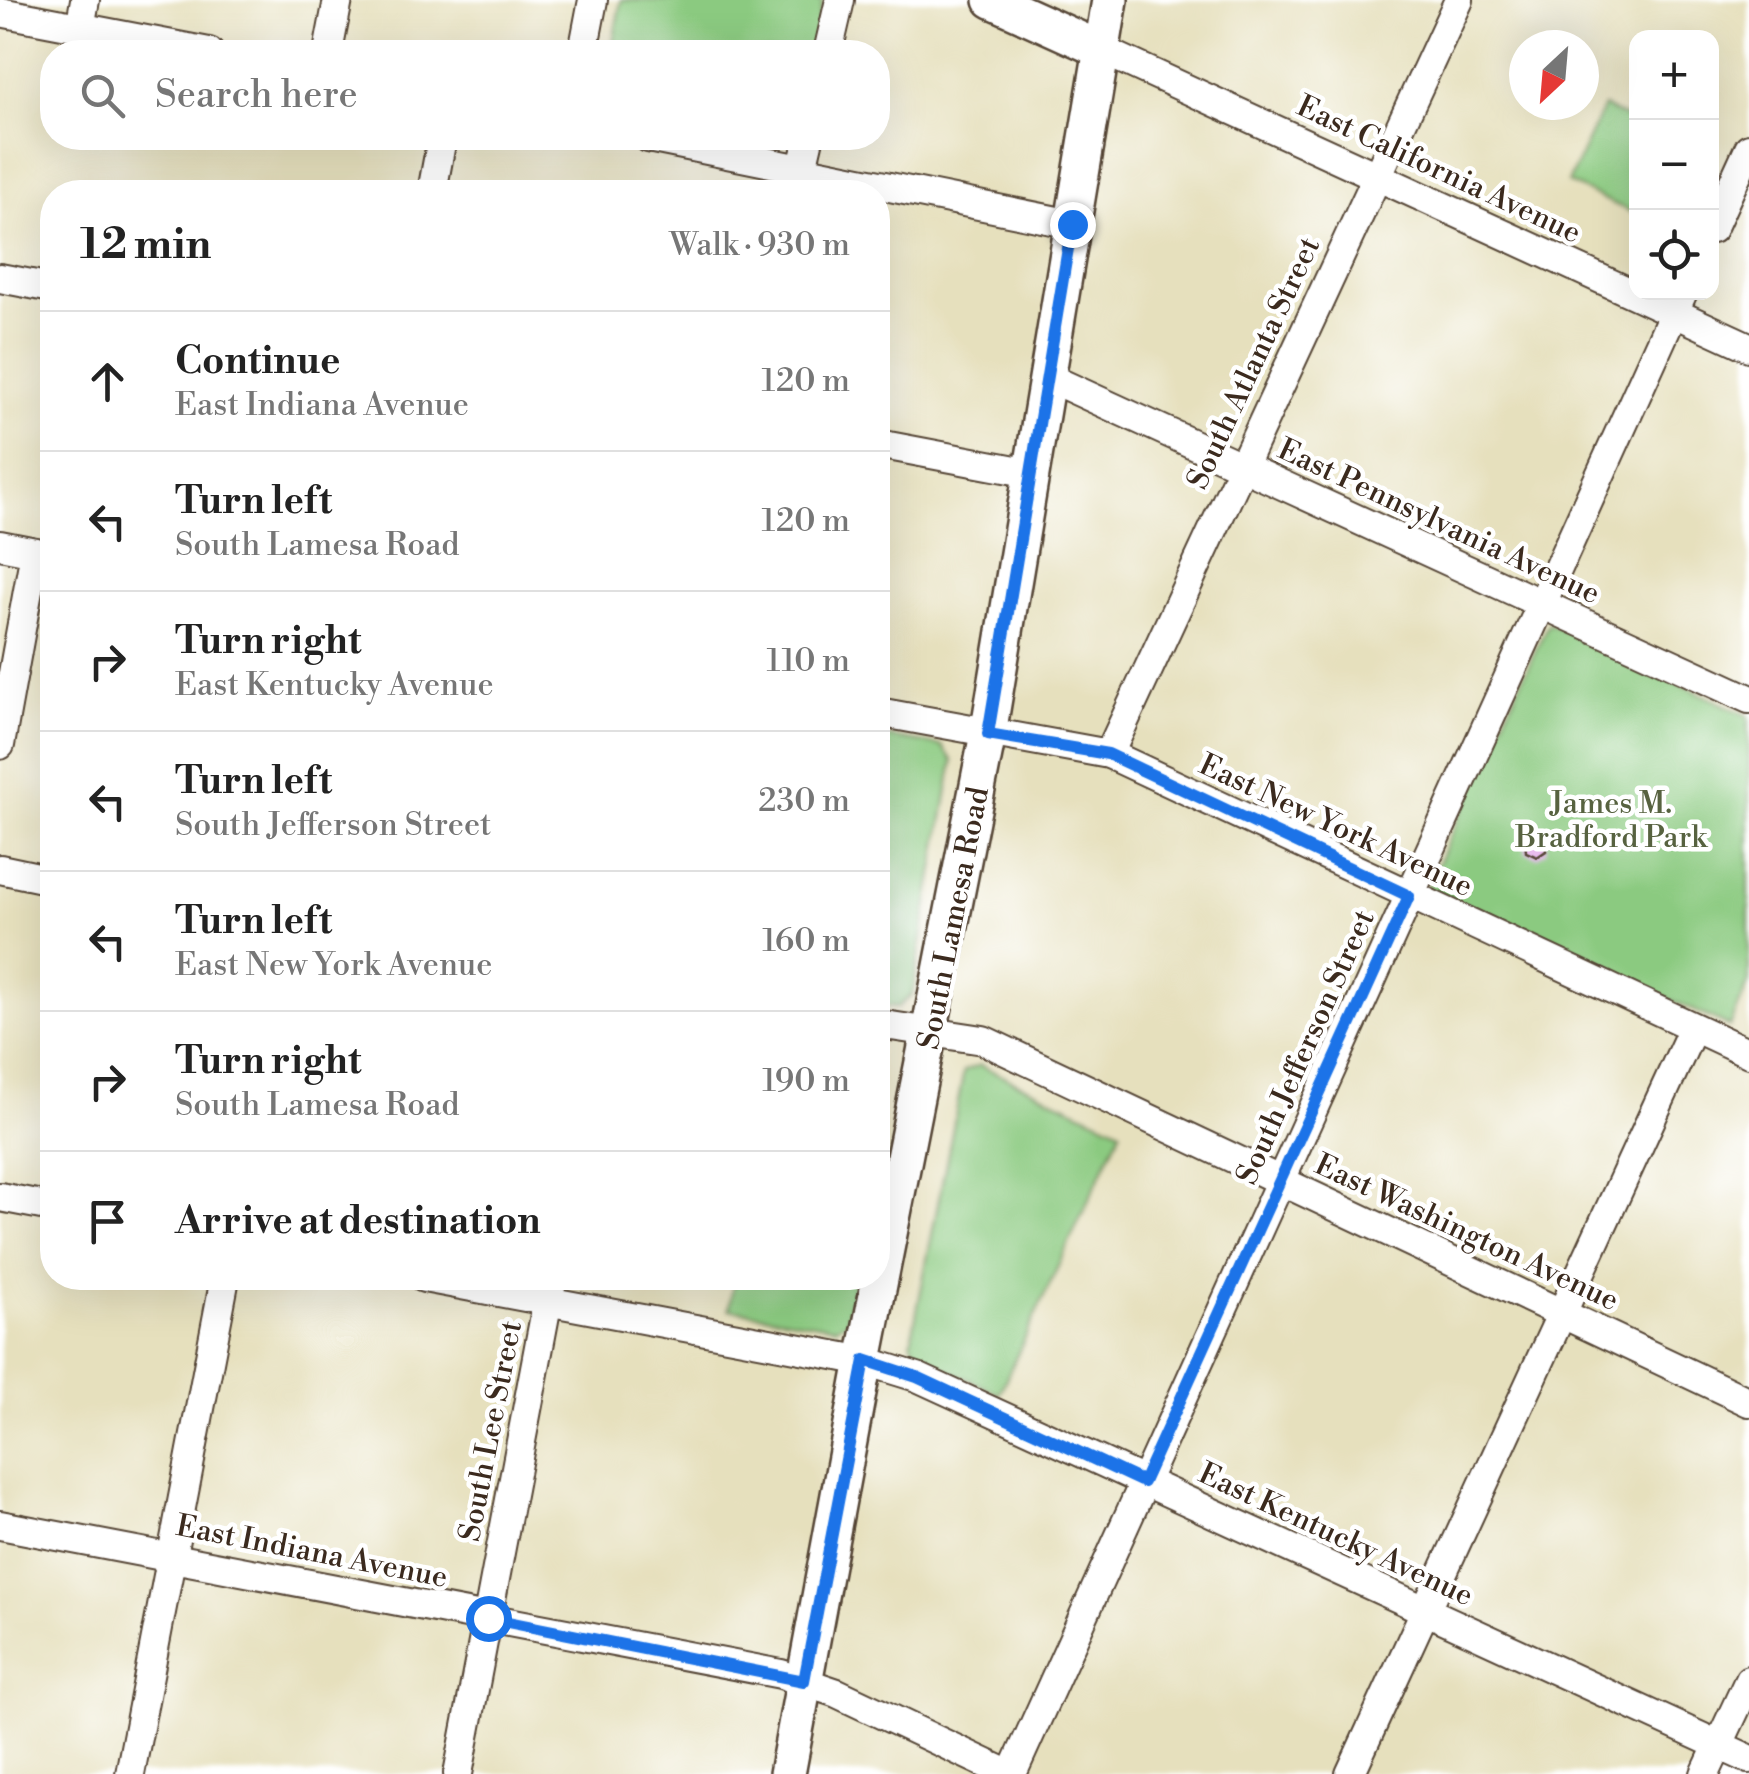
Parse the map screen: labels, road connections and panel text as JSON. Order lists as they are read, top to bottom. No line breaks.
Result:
{"streets":{"main road":["South Lamesa Road"],"street":["East California Avenue","South Atlanta Street","East Pennsylvania Avenue","East New York Avenue","South Jefferson Street","East Washington Avenue","South Lee Street","East Kentucky Avenue","East Indiana Avenue"]},"crossings":[["East California Avenue","South Atlanta Street"],["East California Avenue","South Lamesa Road"],["East California Avenue","South Jefferson Street"],["South Atlanta Street","East Pennsylvania Avenue"],["South Atlanta Street","East New York Avenue"],["East Pennsylvania Avenue","South Lamesa Road"],["East Pennsylvania Avenue","South Jefferson Street"],["East New York Avenue","South Lamesa Road"],["East New York Avenue","South Jefferson Street"],["South Lamesa Road","East Washington Avenue"],["South Lamesa Road","East Kentucky Avenue"],["South Lamesa Road","East Indiana Avenue"],["South Jefferson Street","East Washington Avenue"],["South Jefferson Street","East Kentucky Avenue"],["South Jefferson Street","East Indiana Avenue"],["South Lee Street","East Indiana Avenue"]],"parks":["James M. Bradford Park"],"north":"bottom left","page":{"map_buttons":["+","−"],"search":"Search here","heading":["12 min","Walk · 930 m"],"list":[["Continue","East Indiana Avenue","120 m"],["Turn left","South Lamesa Road","120 m"],["Turn right","East Kentucky Avenue","110 m"],["Turn left","South Jefferson Street","230 m"],["Turn left","East New York Avenue","160 m"],["Turn right","South Lamesa Road","190 m"],"Arrive at destination"]}}
